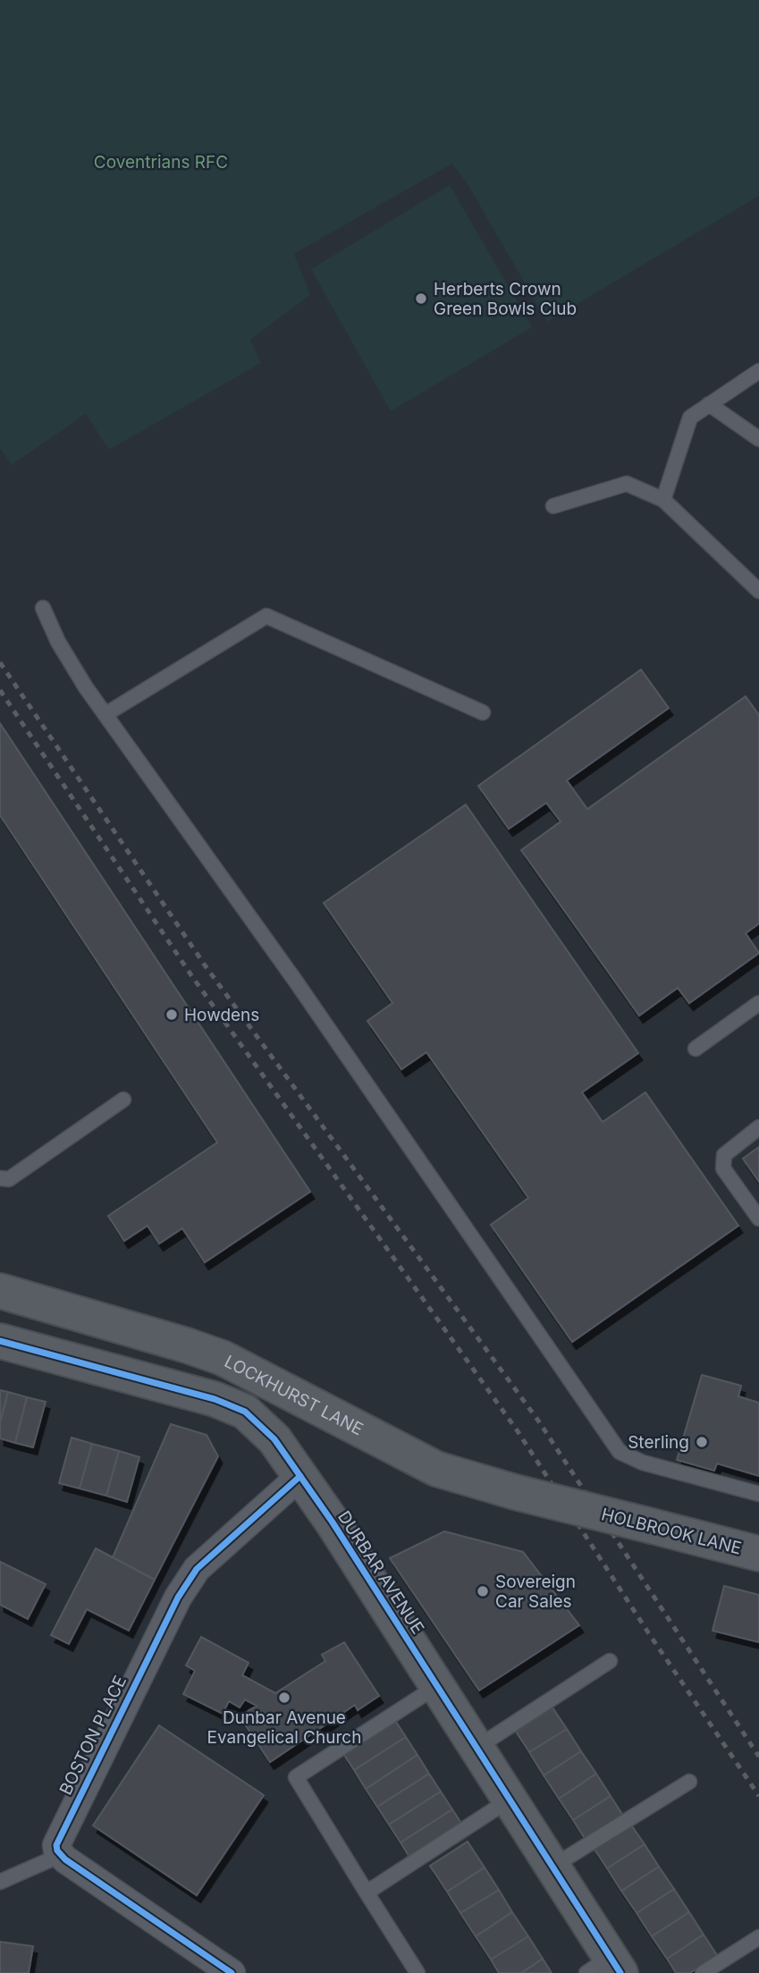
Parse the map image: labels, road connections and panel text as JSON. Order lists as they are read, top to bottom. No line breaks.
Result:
{"streets":{"street":["LOCKHURST LANE","HOLBROOK LANE","DURBAR AVENUE","BOSTON PLACE"]},"crossings":[["LOCKHURST LANE","HOLBROOK LANE"],["DURBAR AVENUE","BOSTON PLACE"]],"parks":["Coventrians RFC"],"places":["Herberts Crown Green Bowls Club","Howdens","Sterling","Sovereign Car Sales","Dunbar Avenue Evangelical Church"]}
